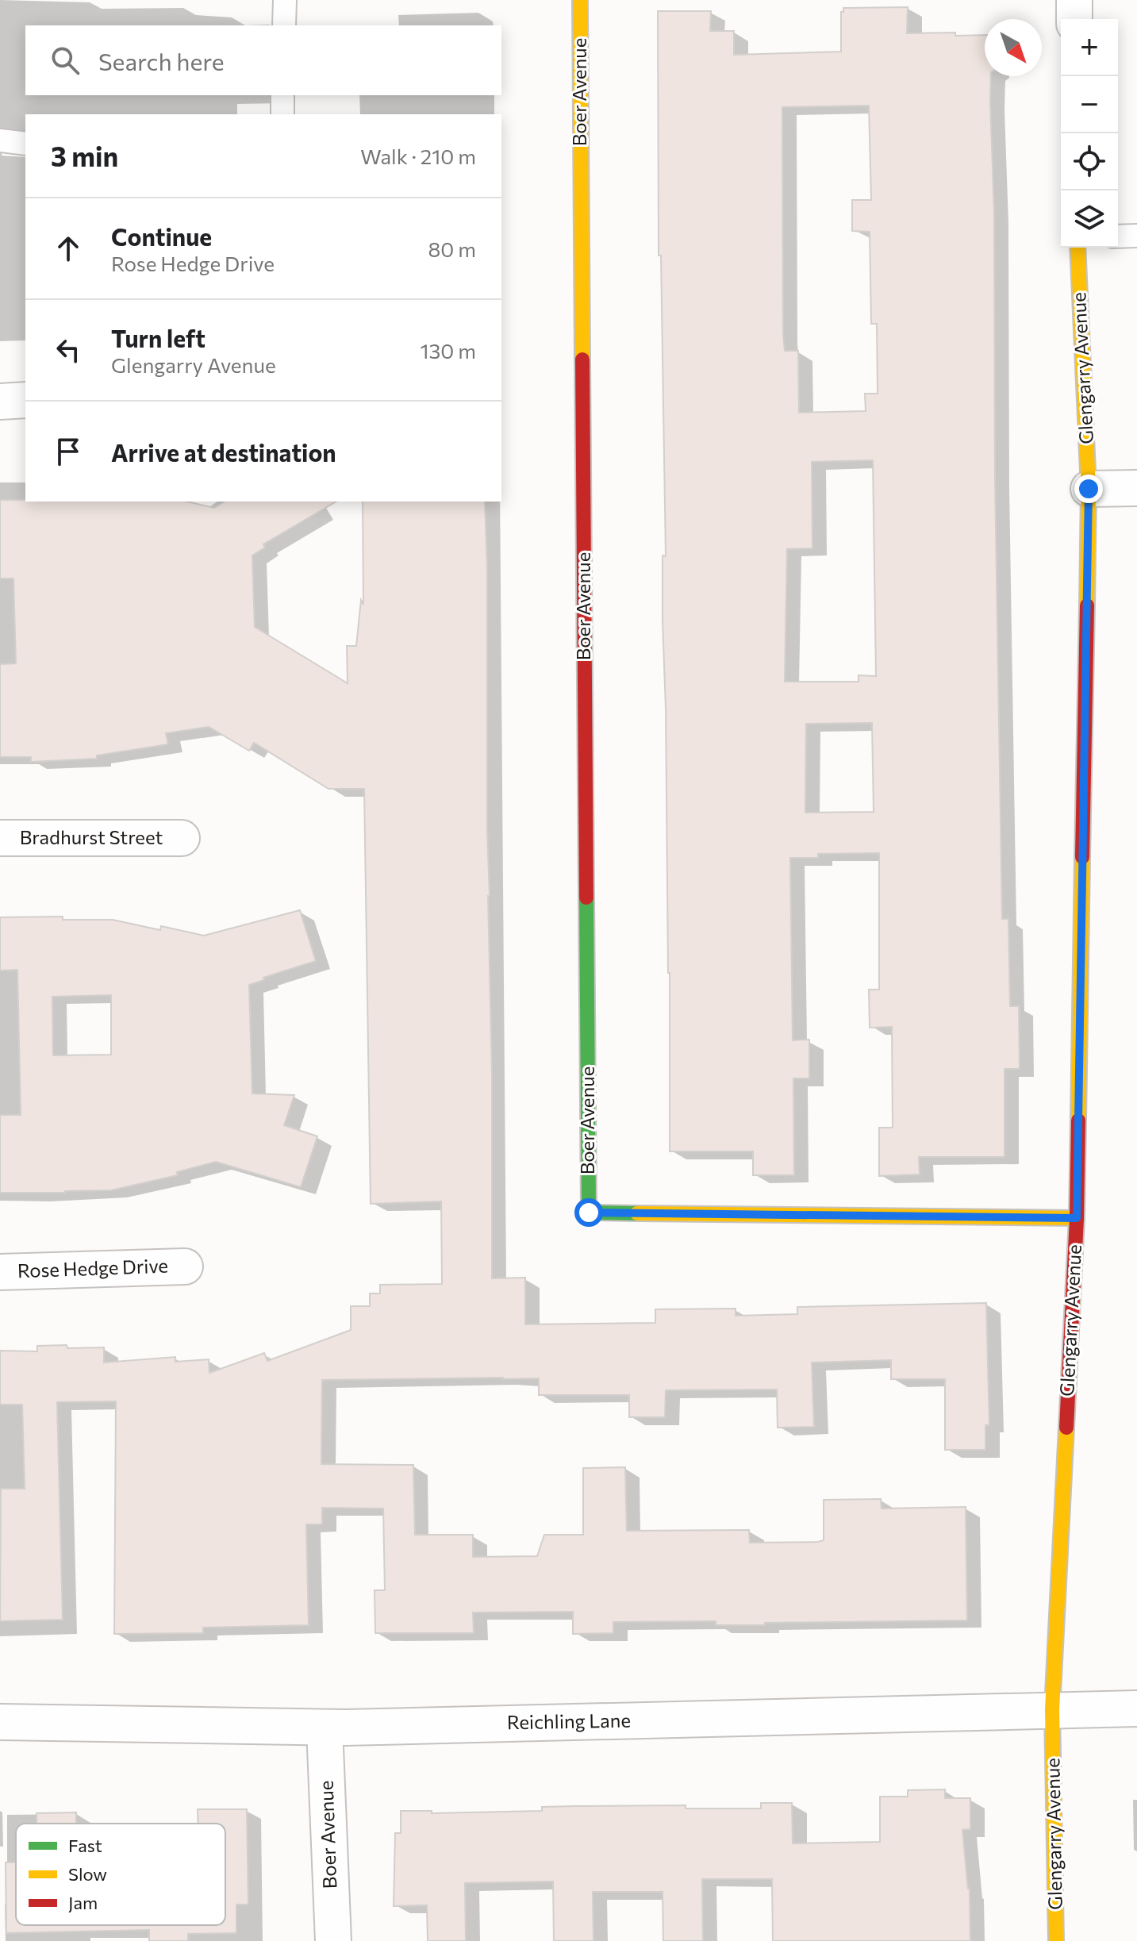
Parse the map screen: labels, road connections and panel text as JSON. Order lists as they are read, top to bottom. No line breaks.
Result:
{"streets":{"street":["Boer Avenue","Glengarry Avenue","Bradhurst Street","Rose Hedge Drive","Reichling Lane"]},"crossings":[["Boer Avenue","Glengarry Avenue"],["Boer Avenue","Reichling Lane"],["Glengarry Avenue","Reichling Lane"]],"legend":["Fast","Slow","Jam"],"north":"bottom right","page":{"map_buttons":["+","−"],"search":"Search here","heading":["3 min","Walk · 210 m"],"list":[["Continue","Rose Hedge Drive","80 m"],["Turn left","Glengarry Avenue","130 m"],"Arrive at destination"]}}
